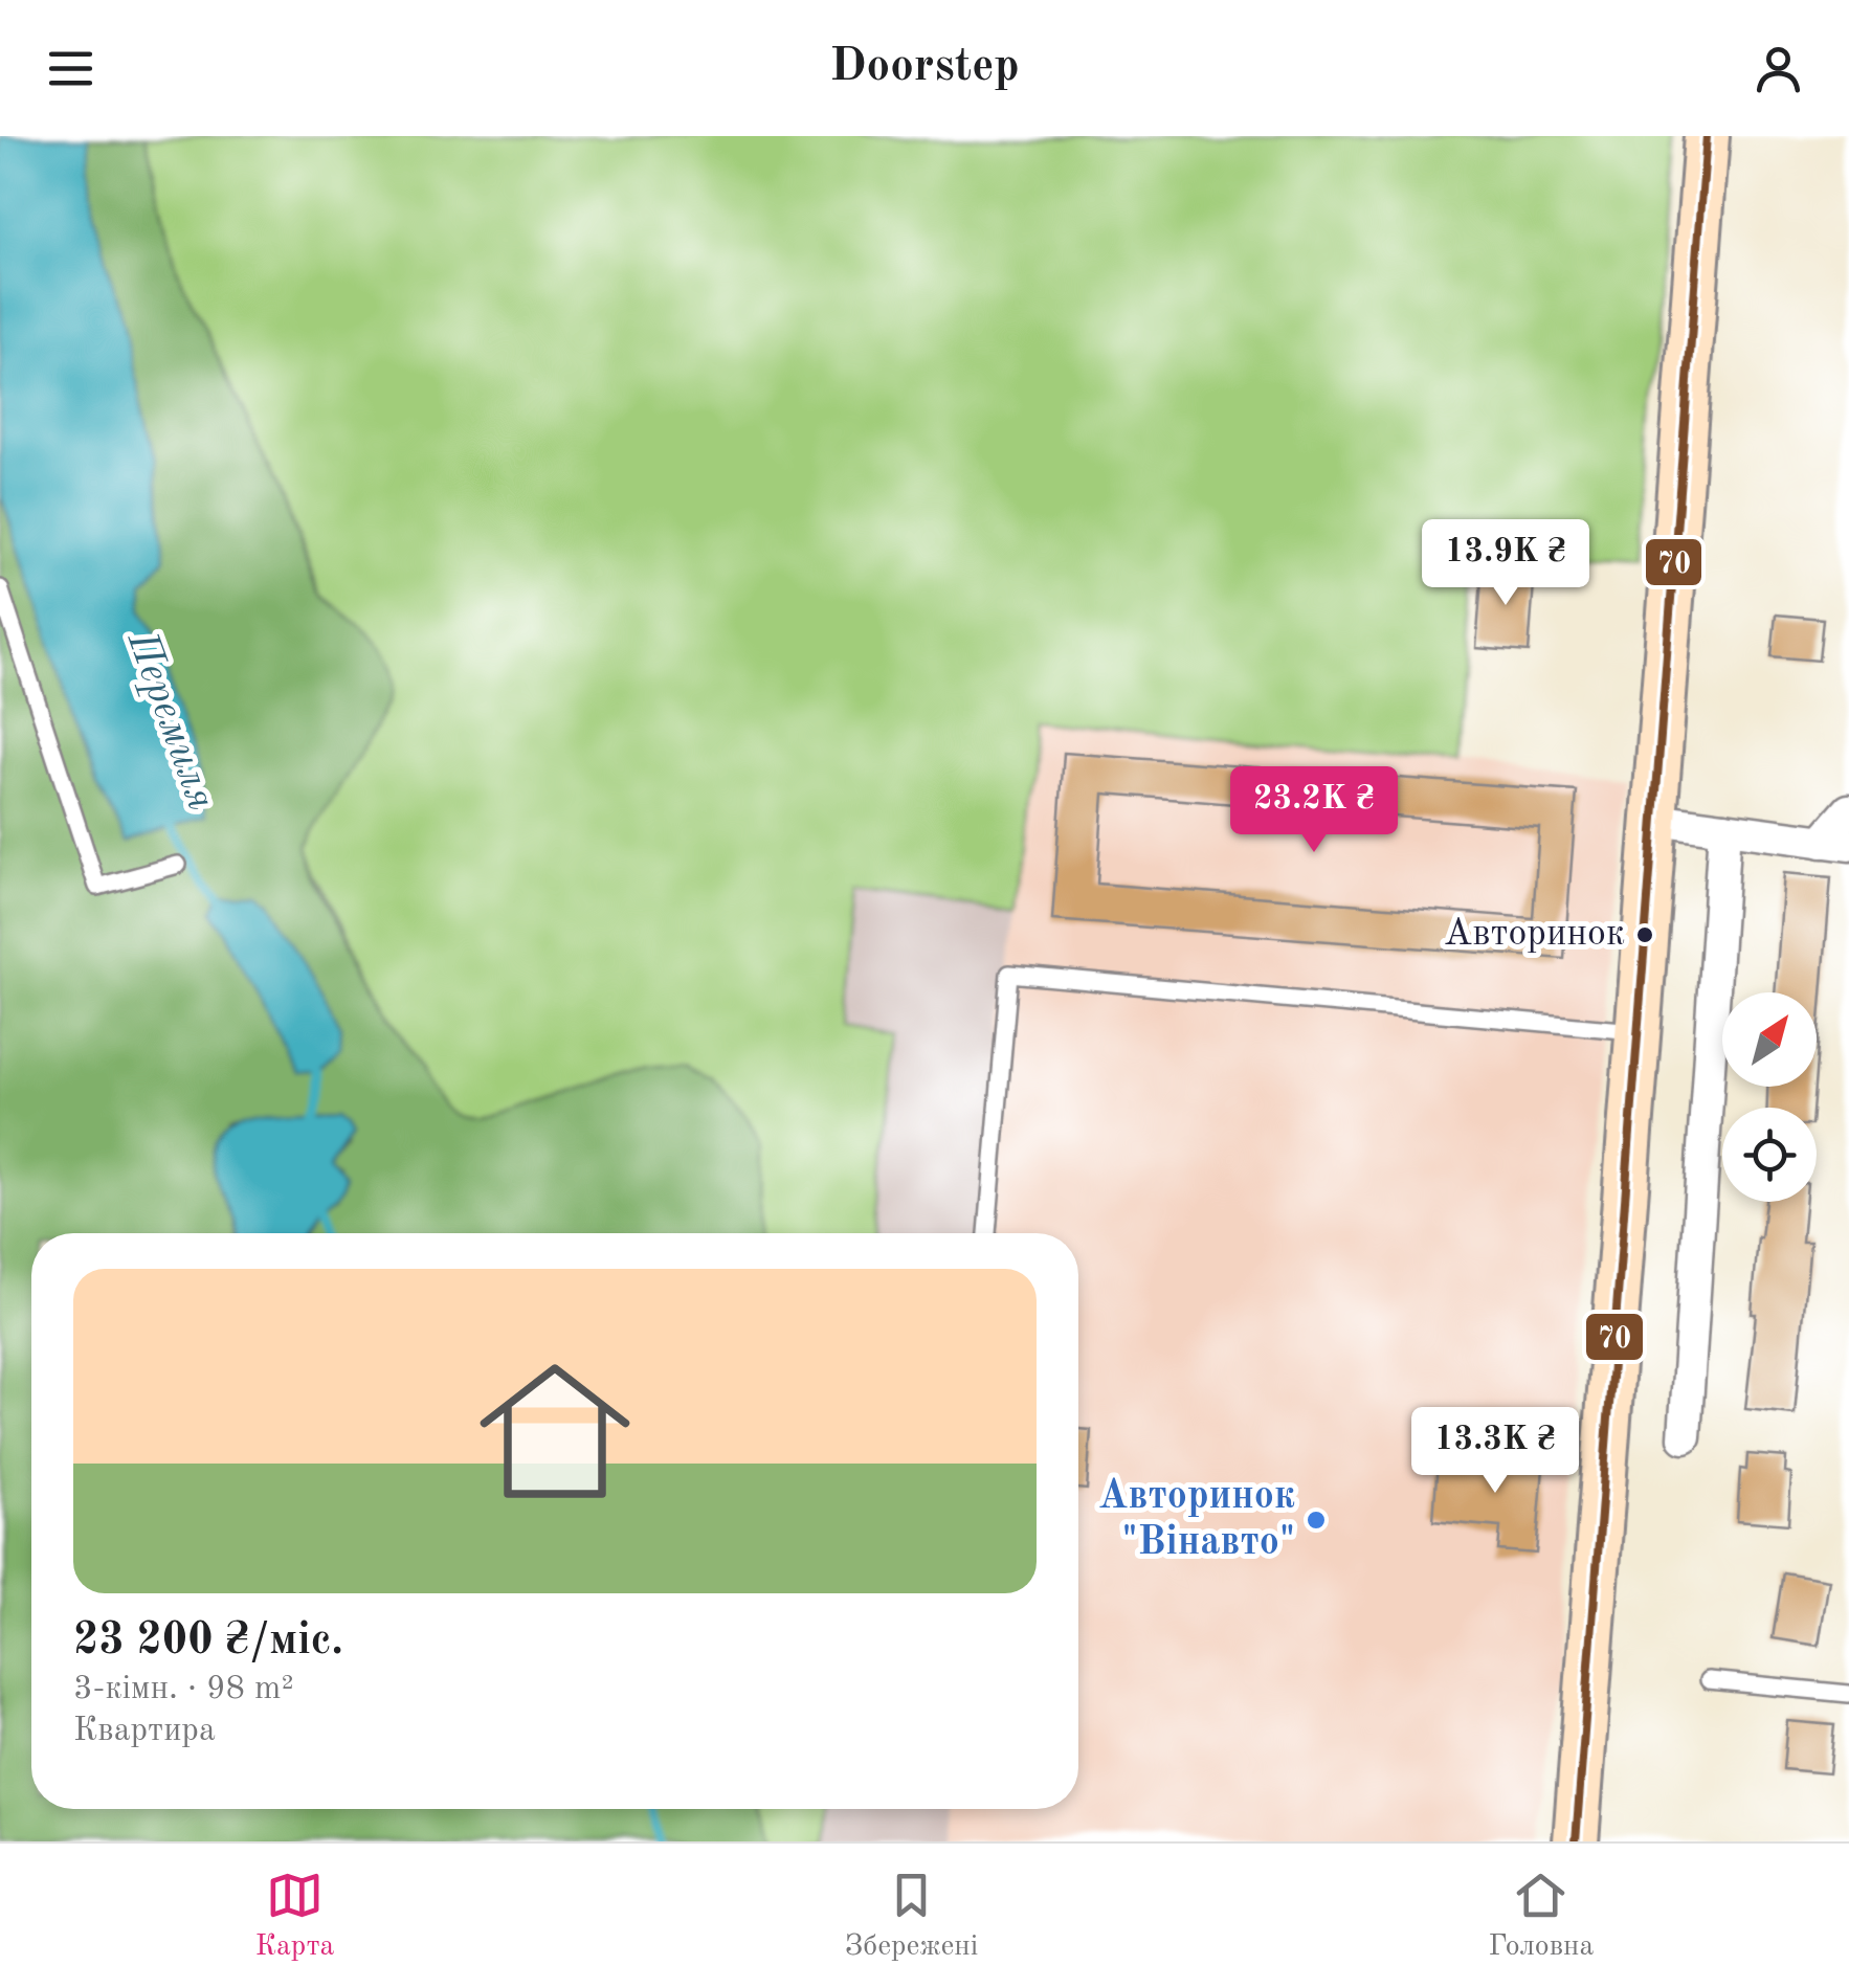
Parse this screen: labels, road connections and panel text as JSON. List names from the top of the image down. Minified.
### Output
{"water":["Перемиля"],"places":["Авторинок","Авторинок \"Вінавто\""],"lines":["transit line 70"],"north":"top right","page":{"header":"Doorstep","price":["13.9K ₴","23.2K ₴","13.3K ₴"],"list":[{"name":"23 200 ₴/міс.","note":"3-кімн. · 98 m² · Квартира"}],"tabs":["Карта","Збережені","Головна"]}}
